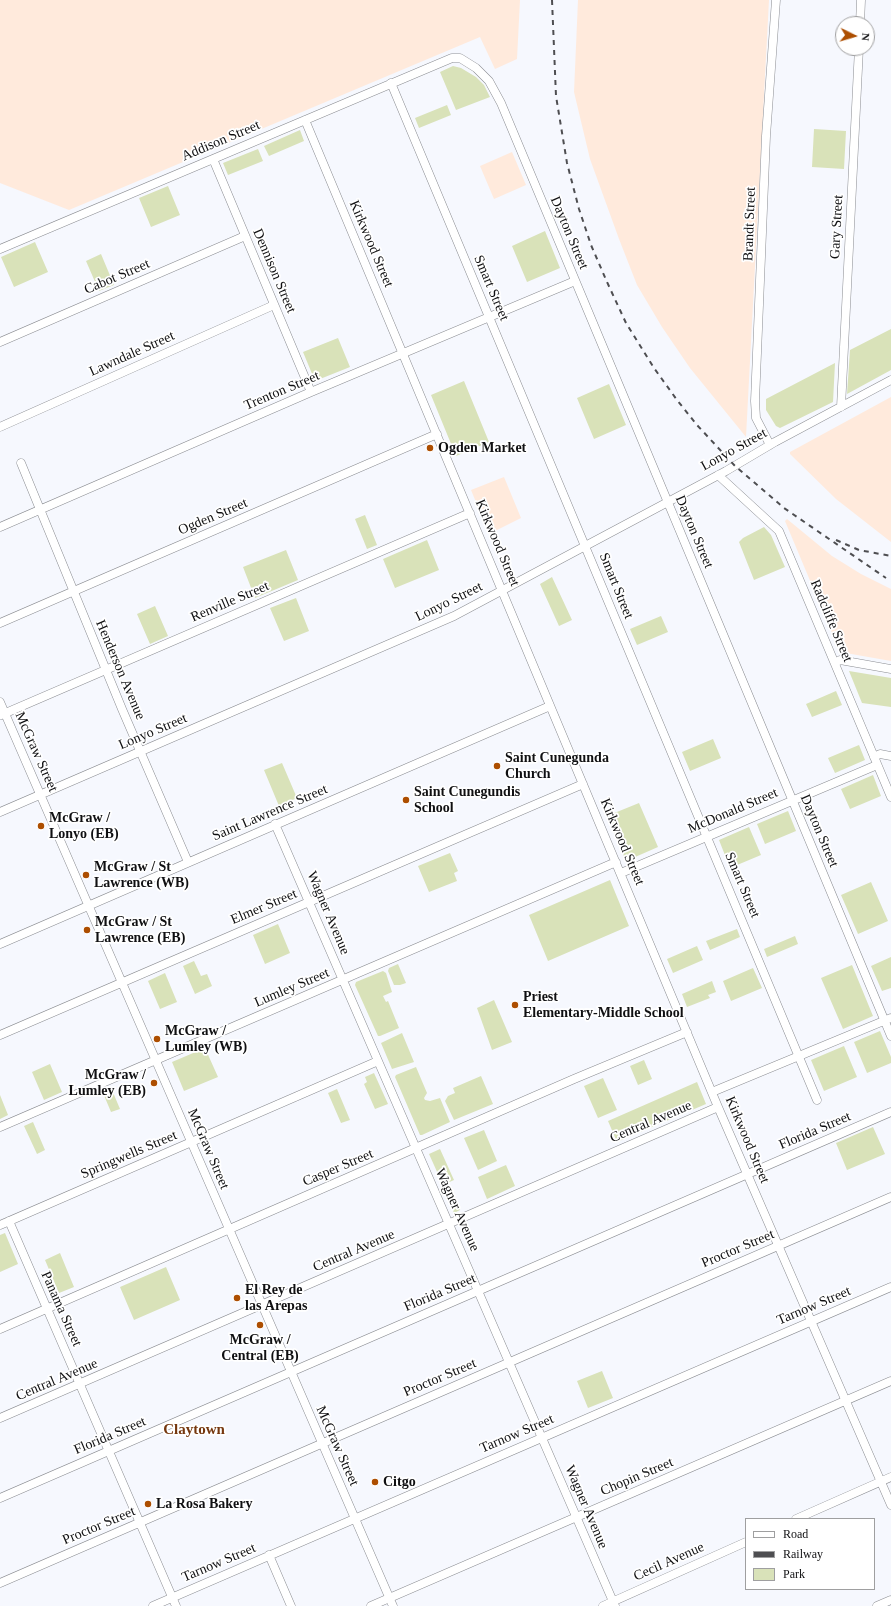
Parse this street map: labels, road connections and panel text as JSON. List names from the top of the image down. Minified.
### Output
{"streets":{"street":["Addison Street","Brandt Street","Gary Street","Dayton Street","Kirkwood Street","Dennison Street","Cabot Street","Smart Street","Lawndale Street","Trenton Street","Lonyo Street","Ogden Street","Renville Street","Radcliffe Street","Henderson Avenue","McGraw Street","McDonald Street","Saint Lawrence Street","Elmer Street","Wagner Avenue","Lumley Street","Central Avenue","Florida Street","Springwells Street","Casper Street","Proctor Street","Tarnow Street","Panama Street","Chopin Street","Cecil Avenue"]},"crossings":[["Addison Street","Dayton Street"],["Addison Street","Kirkwood Street"],["Addison Street","Dennison Street"],["Addison Street","Smart Street"],["Brandt Street","Lonyo Street"],["Gary Street","Lonyo Street"],["Dayton Street","Trenton Street"],["Dayton Street","Lonyo Street"],["Dayton Street","McDonald Street"],["Kirkwood Street","Trenton Street"],["Kirkwood Street","Lonyo Street"],["Kirkwood Street","Ogden Street"],["Kirkwood Street","Renville Street"],["Kirkwood Street","McDonald Street"],["Kirkwood Street","Saint Lawrence Street"],["Kirkwood Street","Elmer Street"],["Kirkwood Street","Lumley Street"],["Kirkwood Street","Central Avenue"],["Kirkwood Street","Florida Street"],["Kirkwood Street","Casper Street"],["Kirkwood Street","Proctor Street"],["Kirkwood Street","Tarnow Street"],["Kirkwood Street","Chopin Street"],["Dennison Street","Cabot Street"],["Dennison Street","Lawndale Street"],["Dennison Street","Trenton Street"],["Smart Street","Trenton Street"],["Smart Street","Lonyo Street"],["Smart Street","McDonald Street"],["Trenton Street","Henderson Avenue"],["Lonyo Street","Radcliffe Street"],["Lonyo Street","Henderson Avenue"],["Lonyo Street","McGraw Street"],["Ogden Street","Henderson Avenue"],["Renville Street","Henderson Avenue"],["Renville Street","McGraw Street"],["Radcliffe Street","McDonald Street"],["Henderson Avenue","Saint Lawrence Street"],["McGraw Street","Saint Lawrence Street"],["McGraw Street","Elmer Street"],["McGraw Street","Lumley Street"],["McGraw Street","Central Avenue"],["McGraw Street","Florida Street"],["McGraw Street","Springwells Street"],["McGraw Street","Casper Street"],["McGraw Street","Proctor Street"],["McGraw Street","Tarnow Street"],["McGraw Street","Chopin Street"],["Saint Lawrence Street","Wagner Avenue"],["Elmer Street","Wagner Avenue"],["Wagner Avenue","Lumley Street"],["Wagner Avenue","Central Avenue"],["Wagner Avenue","Florida Street"],["Wagner Avenue","Springwells Street"],["Wagner Avenue","Casper Street"],["Wagner Avenue","Proctor Street"],["Wagner Avenue","Tarnow Street"],["Wagner Avenue","Chopin Street"],["Wagner Avenue","Cecil Avenue"],["Central Avenue","Panama Street"],["Florida Street","Panama Street"],["Springwells Street","Panama Street"],["Casper Street","Panama Street"],["Proctor Street","Panama Street"],["Tarnow Street","Panama Street"]],"districts":["Claytown"],"places":["Ogden Market","Saint Cunegunda Church","Saint Cunegundis School","McGraw / Lonyo (EB)","McGraw / St Lawrence (WB)","McGraw / St Lawrence (EB)","Priest Elementary‑Middle School","McGraw / Lumley (WB)","McGraw / Lumley (EB)","El Rey de las Arepas","McGraw / Central (EB)","Citgo","La Rosa Bakery"],"legend":["Road","Railway","Park"],"north":"right"}
